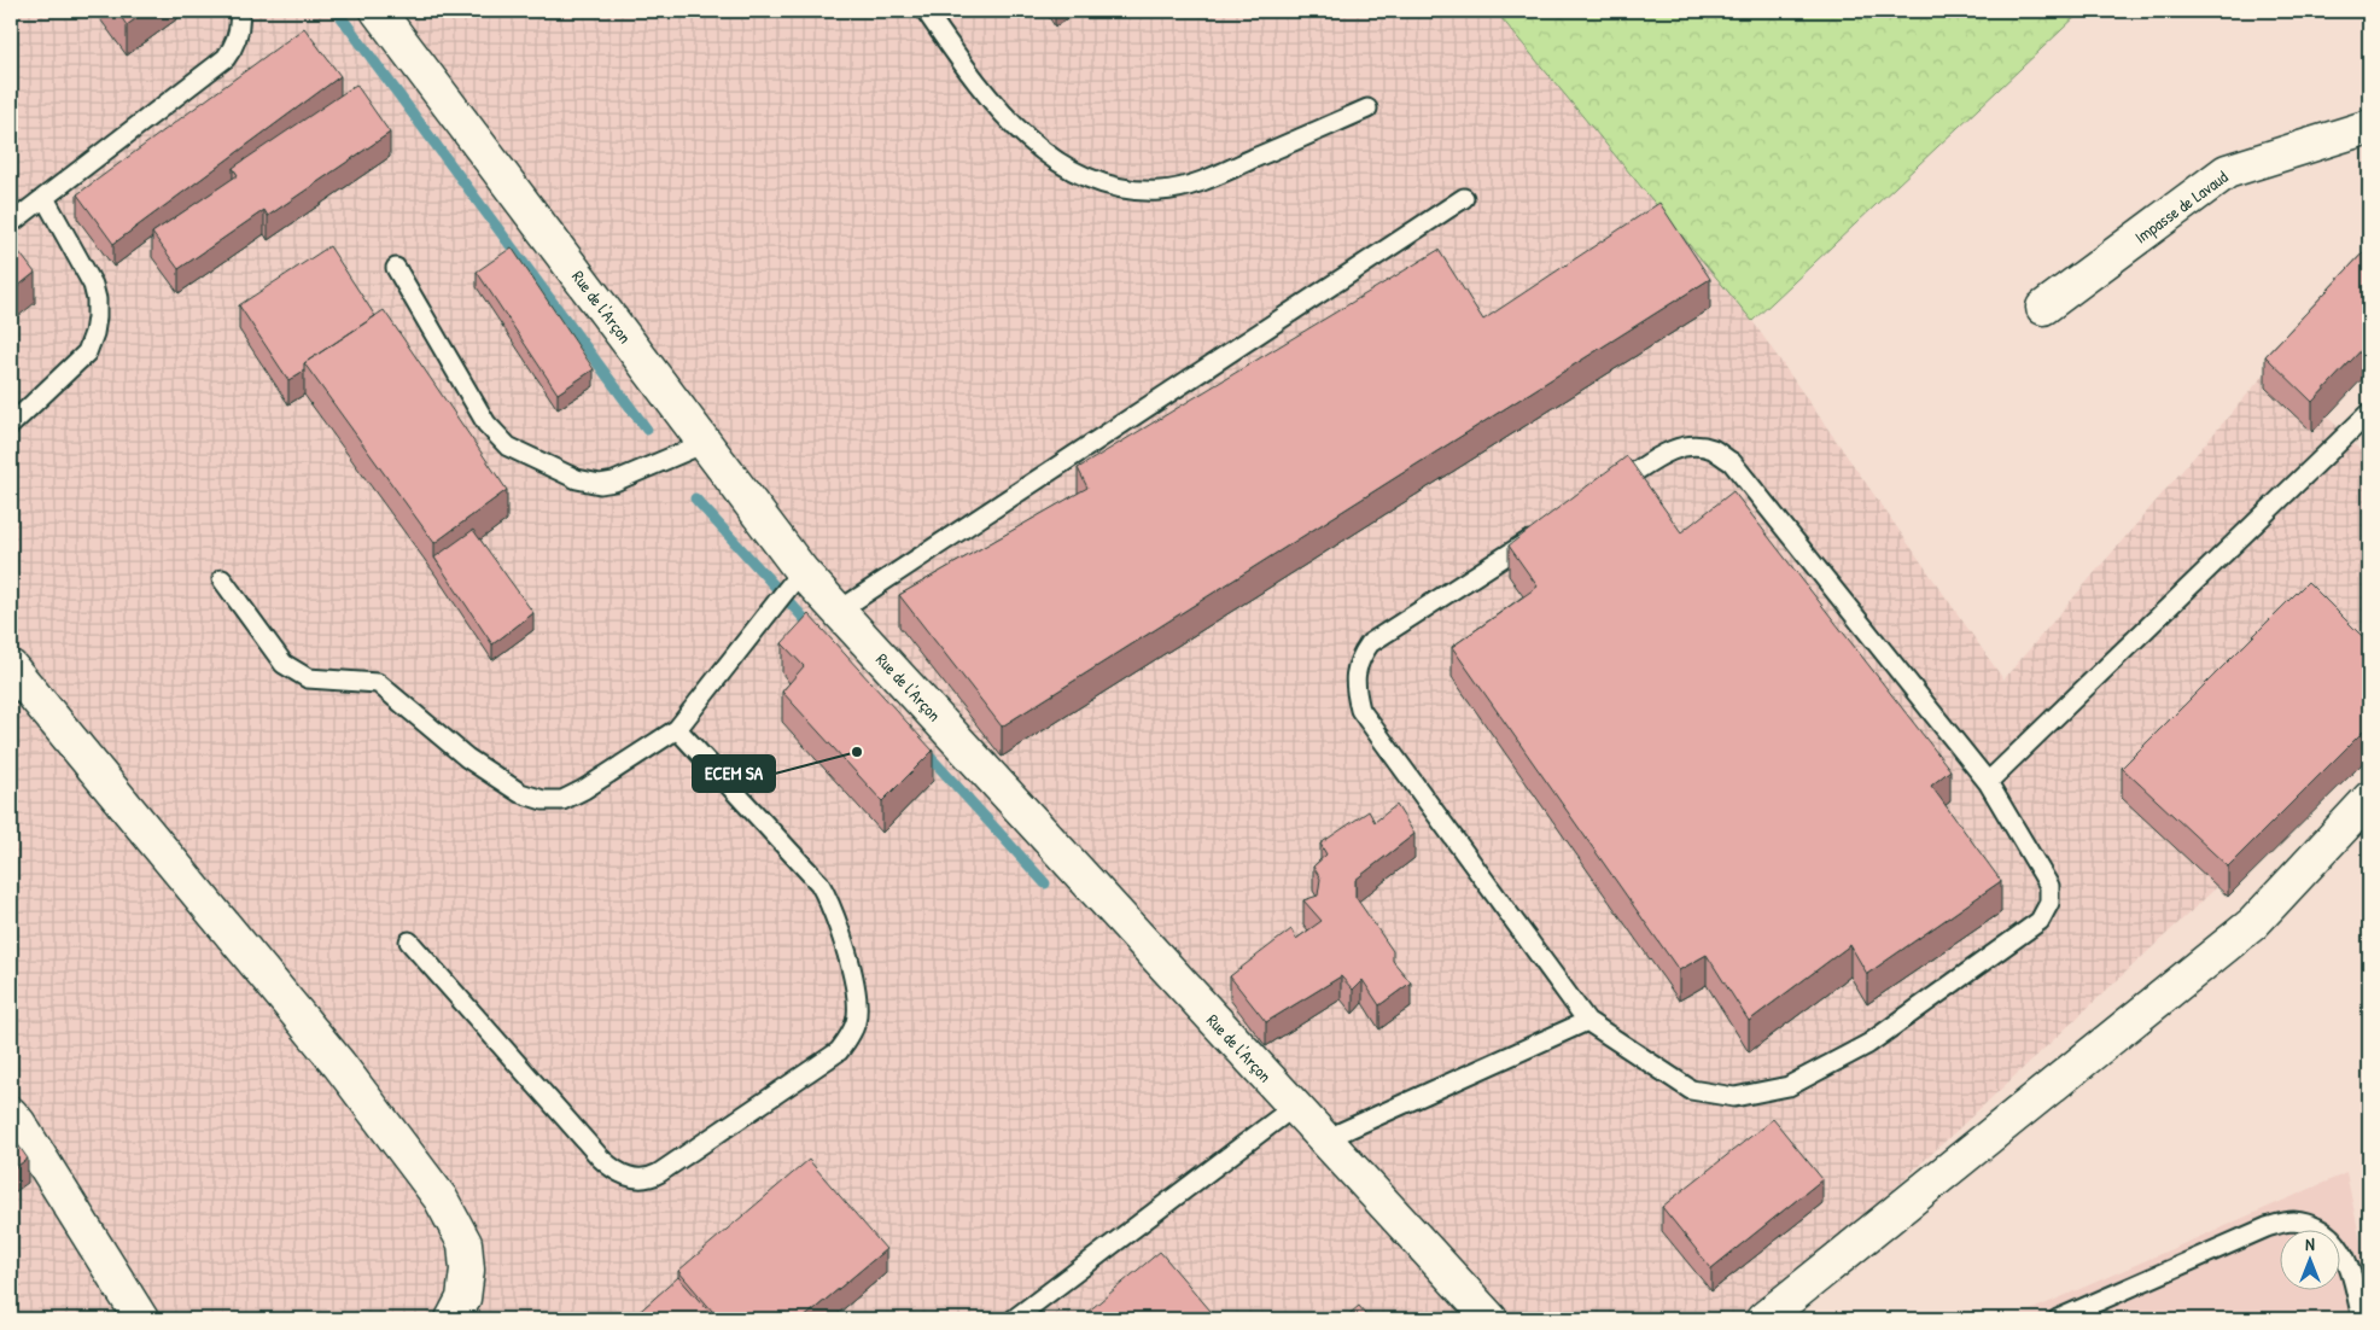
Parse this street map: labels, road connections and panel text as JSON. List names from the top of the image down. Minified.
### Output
{"streets":{"street":["Impasse de Lavaud","Rue de l'Arçon"]},"places":["ECEM SA"],"north":"top"}
